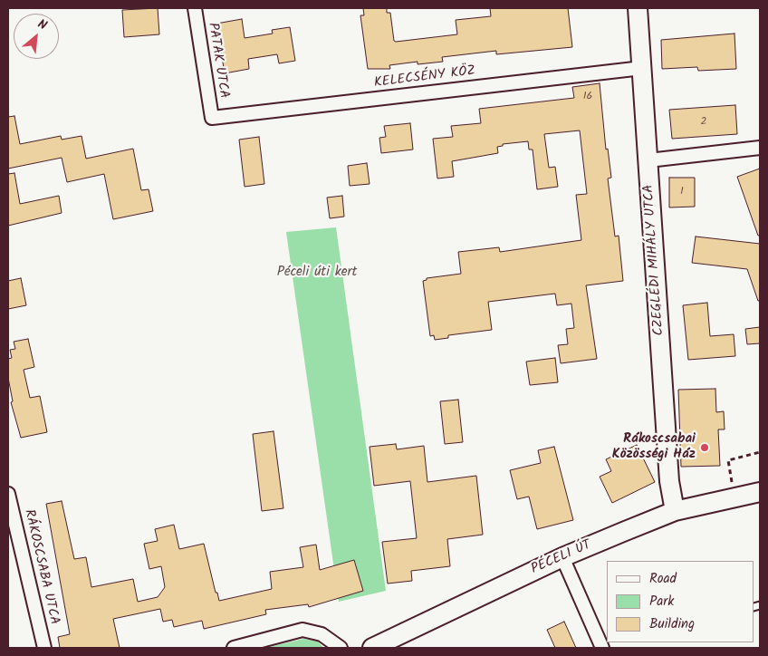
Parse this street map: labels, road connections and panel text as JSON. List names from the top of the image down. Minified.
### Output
{"streets":{"main road":["CZEGLÉDI MIHÁLY UTCA","PÉCELI ÚT"],"street":["PATAK UTCA","KELECSÉNY KÖZ","RÁKOSCSABA UTCA"]},"crossings":[["PATAK UTCA","KELECSÉNY KÖZ"],["KELECSÉNY KÖZ","CZEGLÉDI MIHÁLY UTCA"],["CZEGLÉDI MIHÁLY UTCA","PÉCELI ÚT"]],"parks":["Péceli úti kert"],"places":["Rákoscsabai Közösségi Ház"],"house_numbers":["16","2","1"],"legend":["Road","Park","Building"],"north":"top right"}
